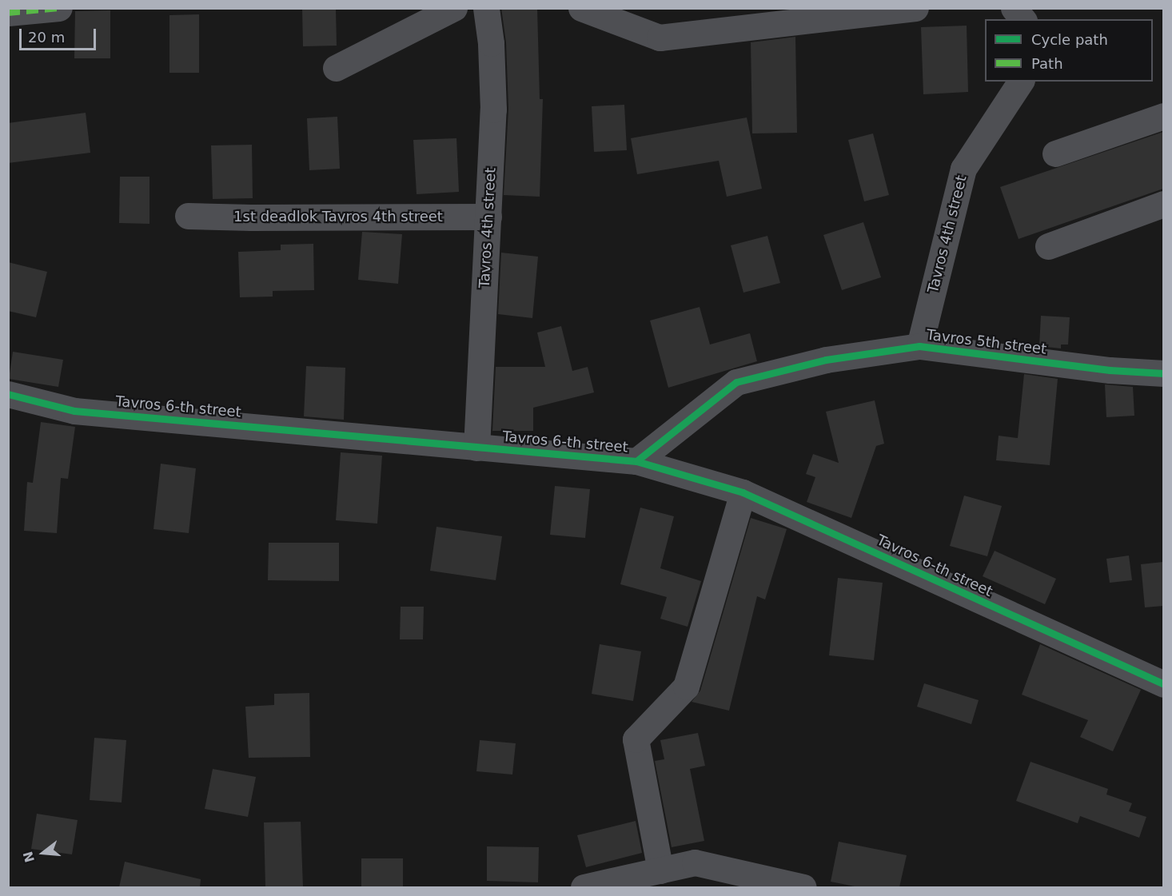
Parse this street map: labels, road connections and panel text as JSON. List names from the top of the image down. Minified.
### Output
{"streets":{"street":["1st deadlok Tavros 4th street","Tavros 4th street","Tavros 5th street","Tavros 6-th street"]},"crossings":[["1st deadlok Tavros 4th street","Tavros 4th street"],["Tavros 4th street","Tavros 5th street"],["Tavros 4th street","Tavros 6-th street"],["Tavros 5th street","Tavros 6-th street"]],"legend":["Cycle path","Path"],"scale_bar":"20 m","north":"left"}
